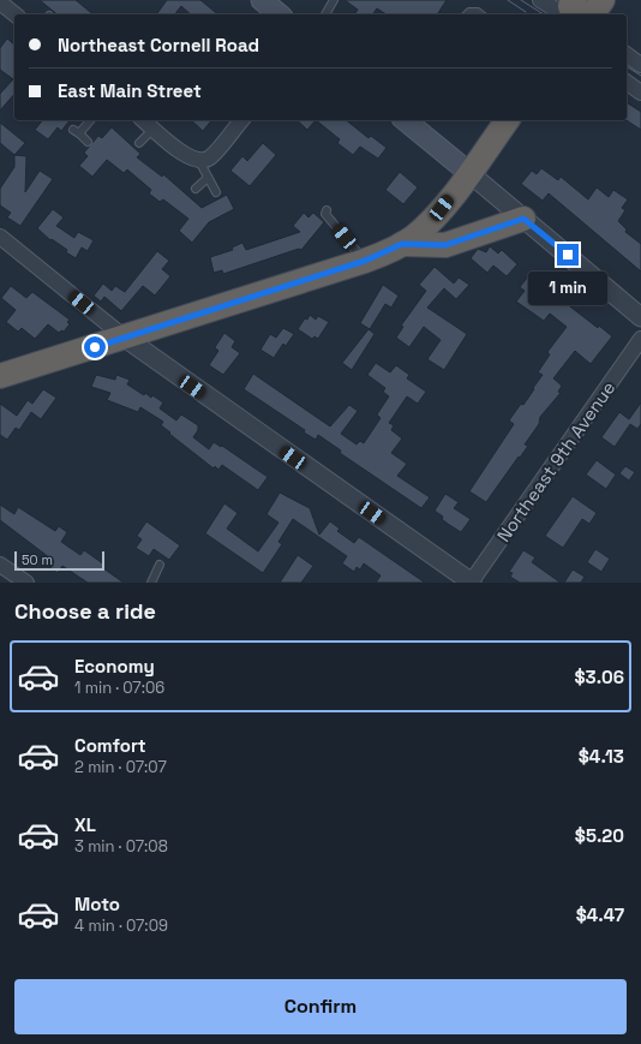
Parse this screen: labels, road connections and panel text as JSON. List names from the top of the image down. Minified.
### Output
{"streets":{"street":["Northeast 9th Avenue"]},"scale_bar":"50 m","page":{"banner":["Northeast Cornell Road","East Main Street"],"bubble":"1 min","scale":"50 m","heading":"Choose a ride","list":[{"name":"Economy","note":"1 min · 07:06","value":"$3.06"},{"name":"Comfort","note":"2 min · 07:07","value":"$4.13"},{"name":"XL","note":"3 min · 07:08","value":"$5.20"},{"name":"Moto","note":"4 min · 07:09","value":"$4.47"}],"buttons":"Confirm"}}
